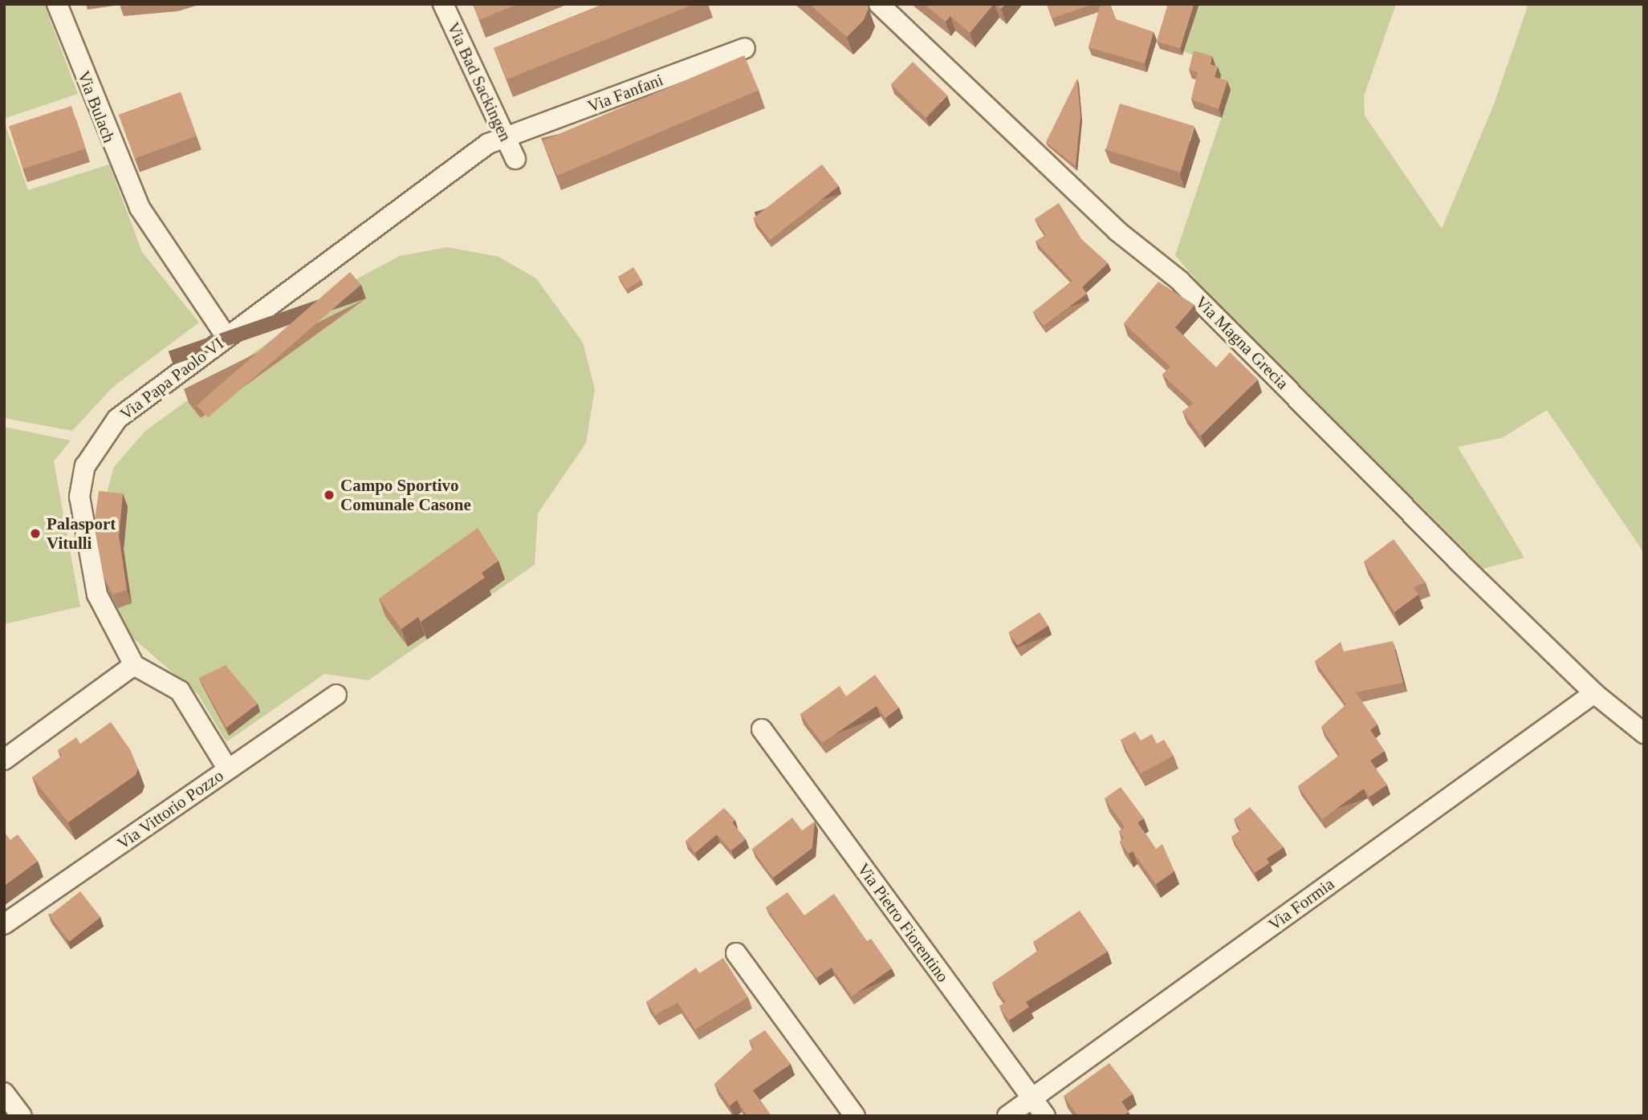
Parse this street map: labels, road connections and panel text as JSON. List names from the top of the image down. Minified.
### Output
{"streets":{"street":["Via Bad Sackingen","Via Fanfani","Via Bulach","Via Magna Grecia","Via Papa Paolo VI","Via Vittorio Pozzo","Via Formia","Via Pietro Fiorentino"]},"crossings":[["Via Bad Sackingen","Via Fanfani"],["Via Bad Sackingen","Via Papa Paolo VI"],["Via Fanfani","Via Papa Paolo VI"],["Via Bulach","Via Papa Paolo VI"],["Via Magna Grecia","Via Formia"],["Via Formia","Via Pietro Fiorentino"]],"places":["Campo Sportivo Comunale Casone","Palasport Vitulli"]}
